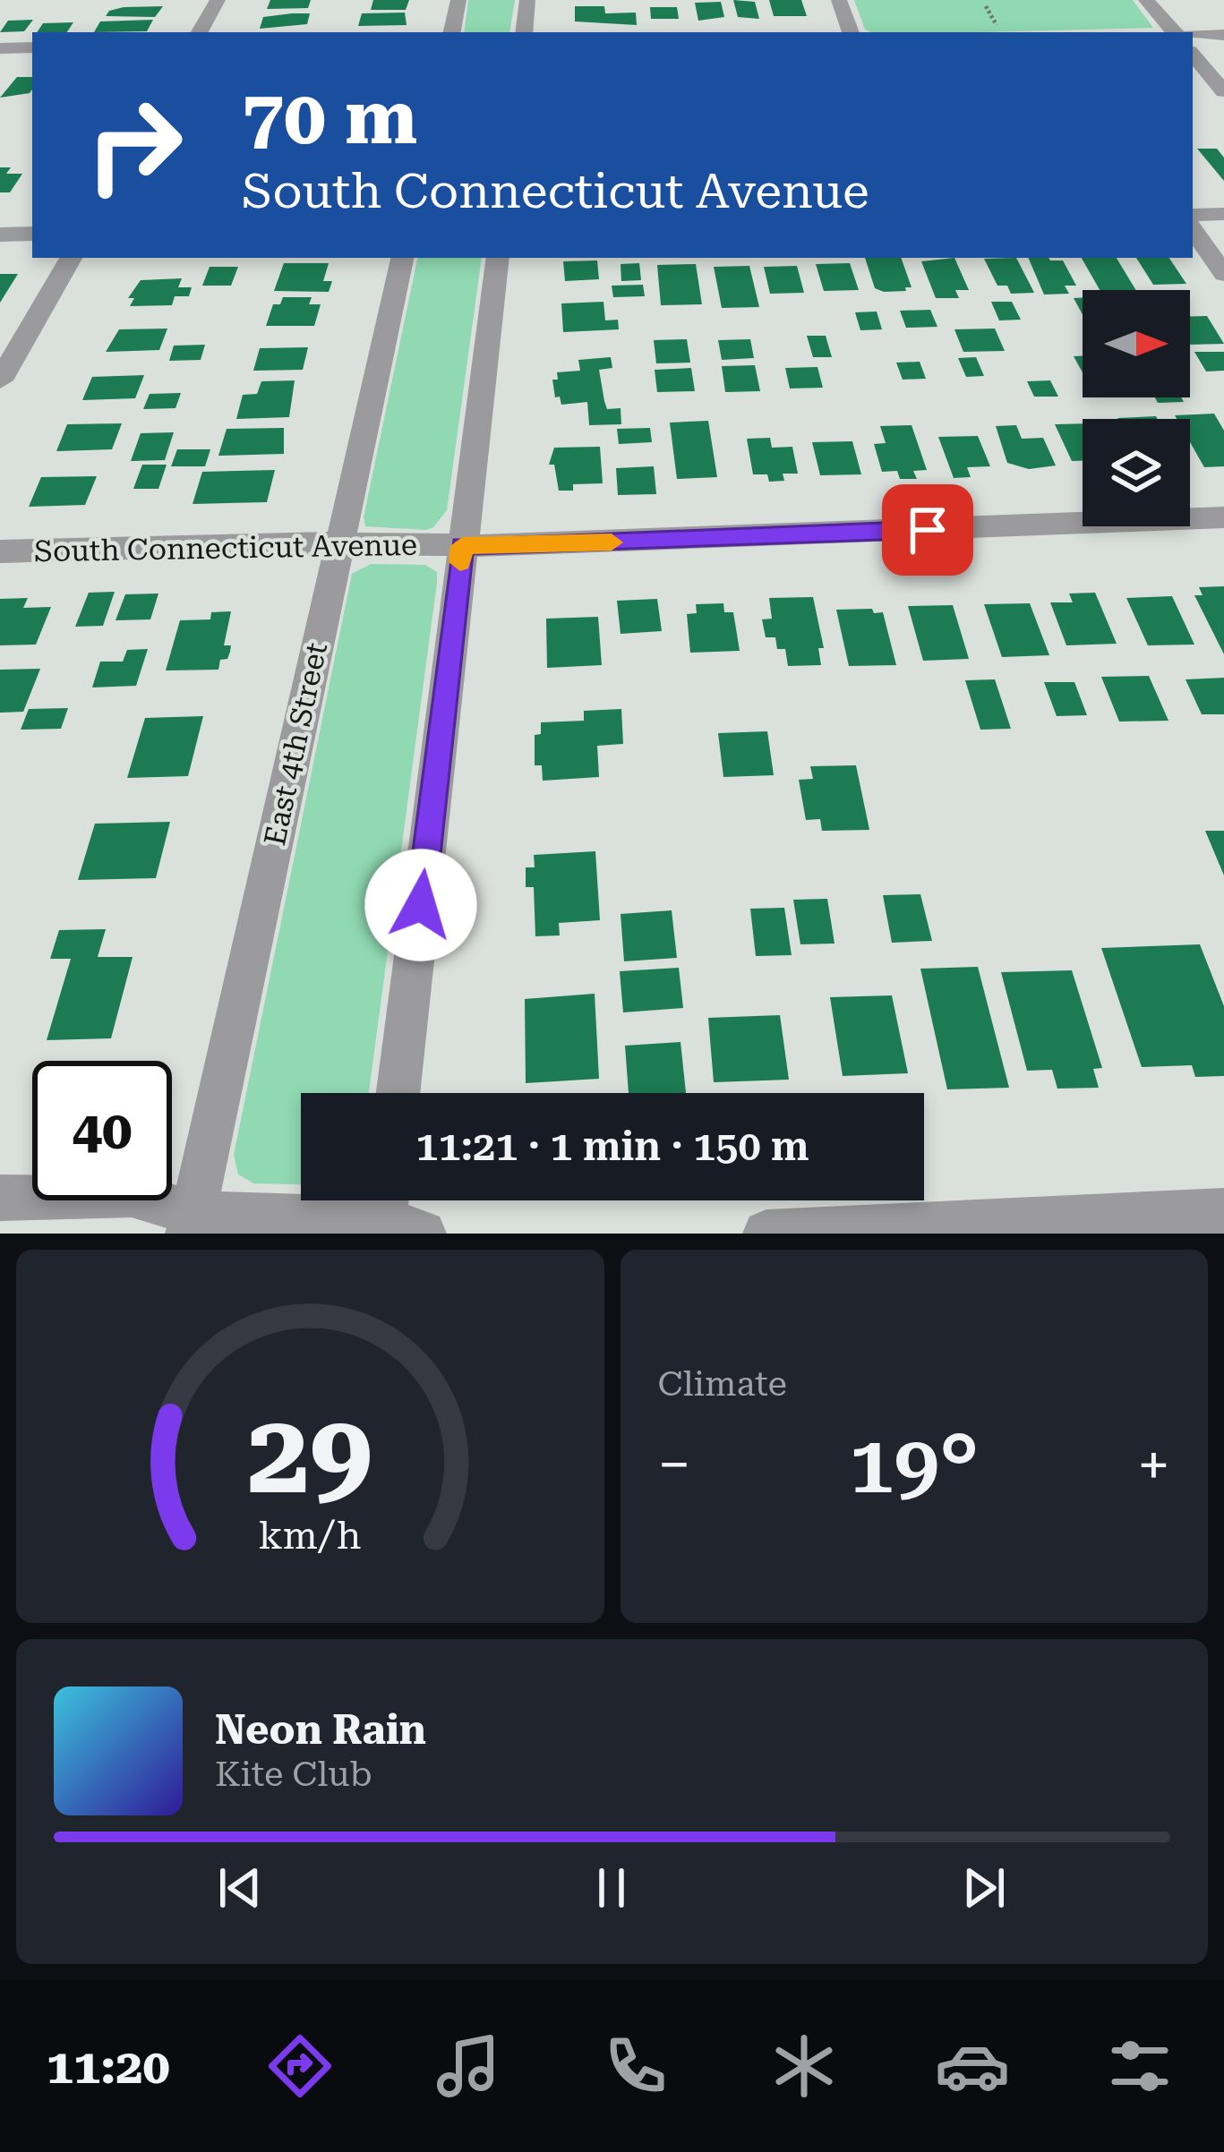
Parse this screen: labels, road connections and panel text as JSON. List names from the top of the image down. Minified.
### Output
{"streets":{"street":["South Connecticut Avenue","East 4th Street"]},"crossings":[["South Connecticut Avenue","East 4th Street"]],"north":"right","page":{"turn":["70 m","South Connecticut Avenue"],"limit":"40","trip":"11:21 · 1 min · 150 m","tile":"Climate","heat":["−","19°","+"],"song":["Neon Rain","Kite Club"],"tabs":"11:20","gauge":["29","km/h"]}}
